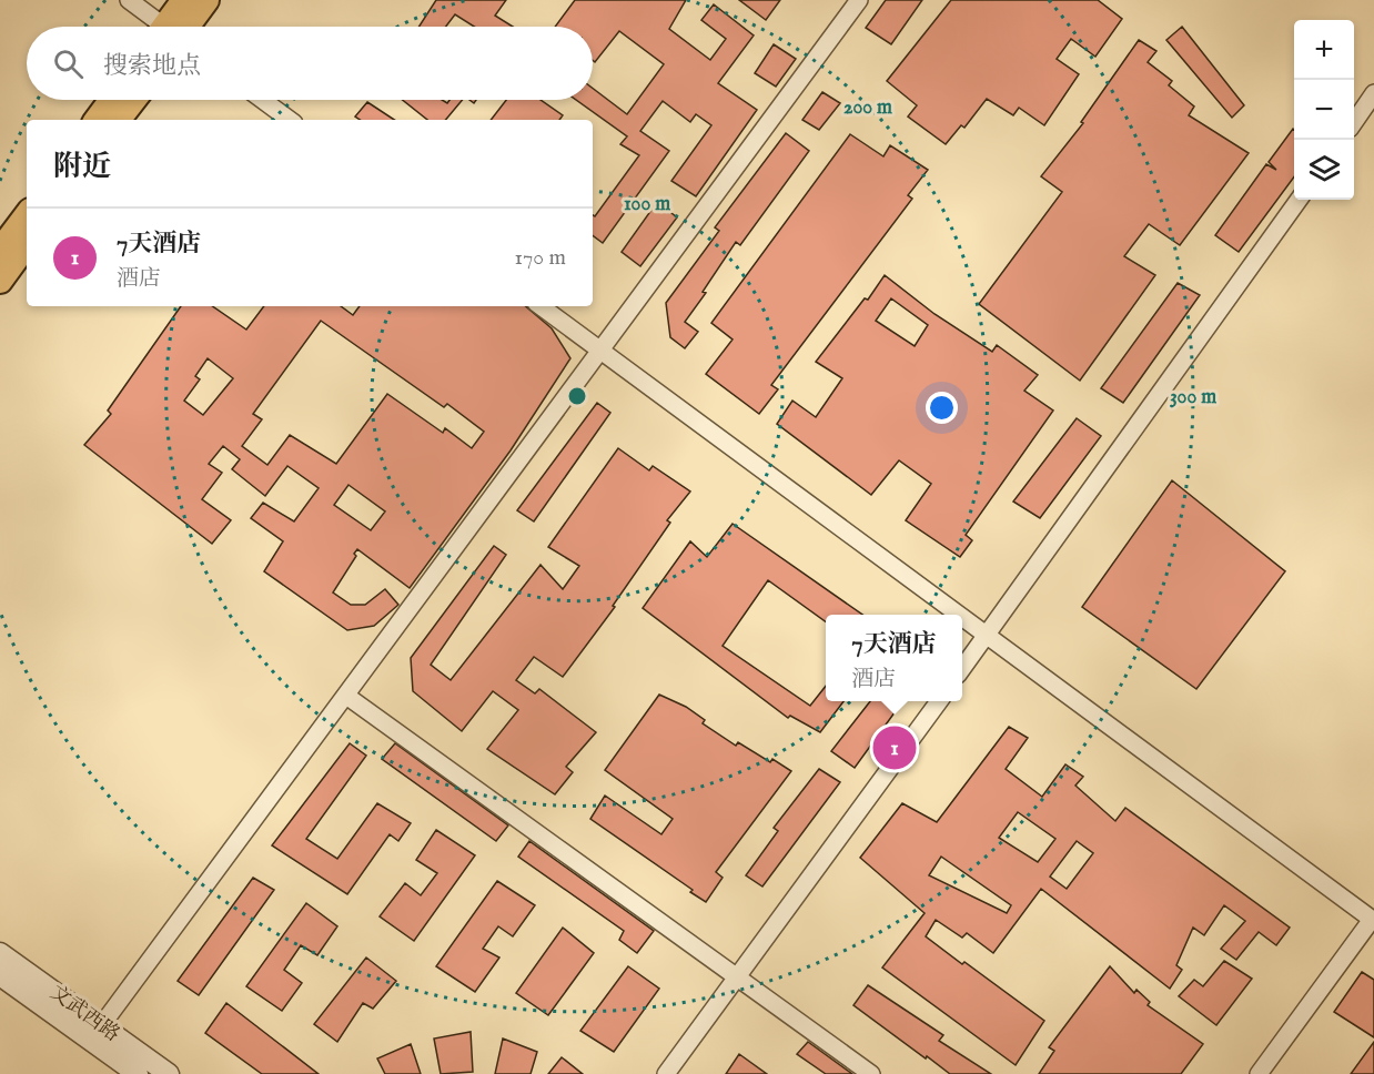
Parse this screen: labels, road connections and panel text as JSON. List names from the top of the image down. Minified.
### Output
{"streets":{"street":["文武西路"]},"page":{"map_buttons":["+","−"],"search":"搜索地点","heading":"附近","list":[{"mark":"1","name":"7天酒店","note":"酒店","value":"170 m"}],"popup":["7天酒店","酒店"],"pins":"1"},"rings":["200 m","100 m","300 m"]}
